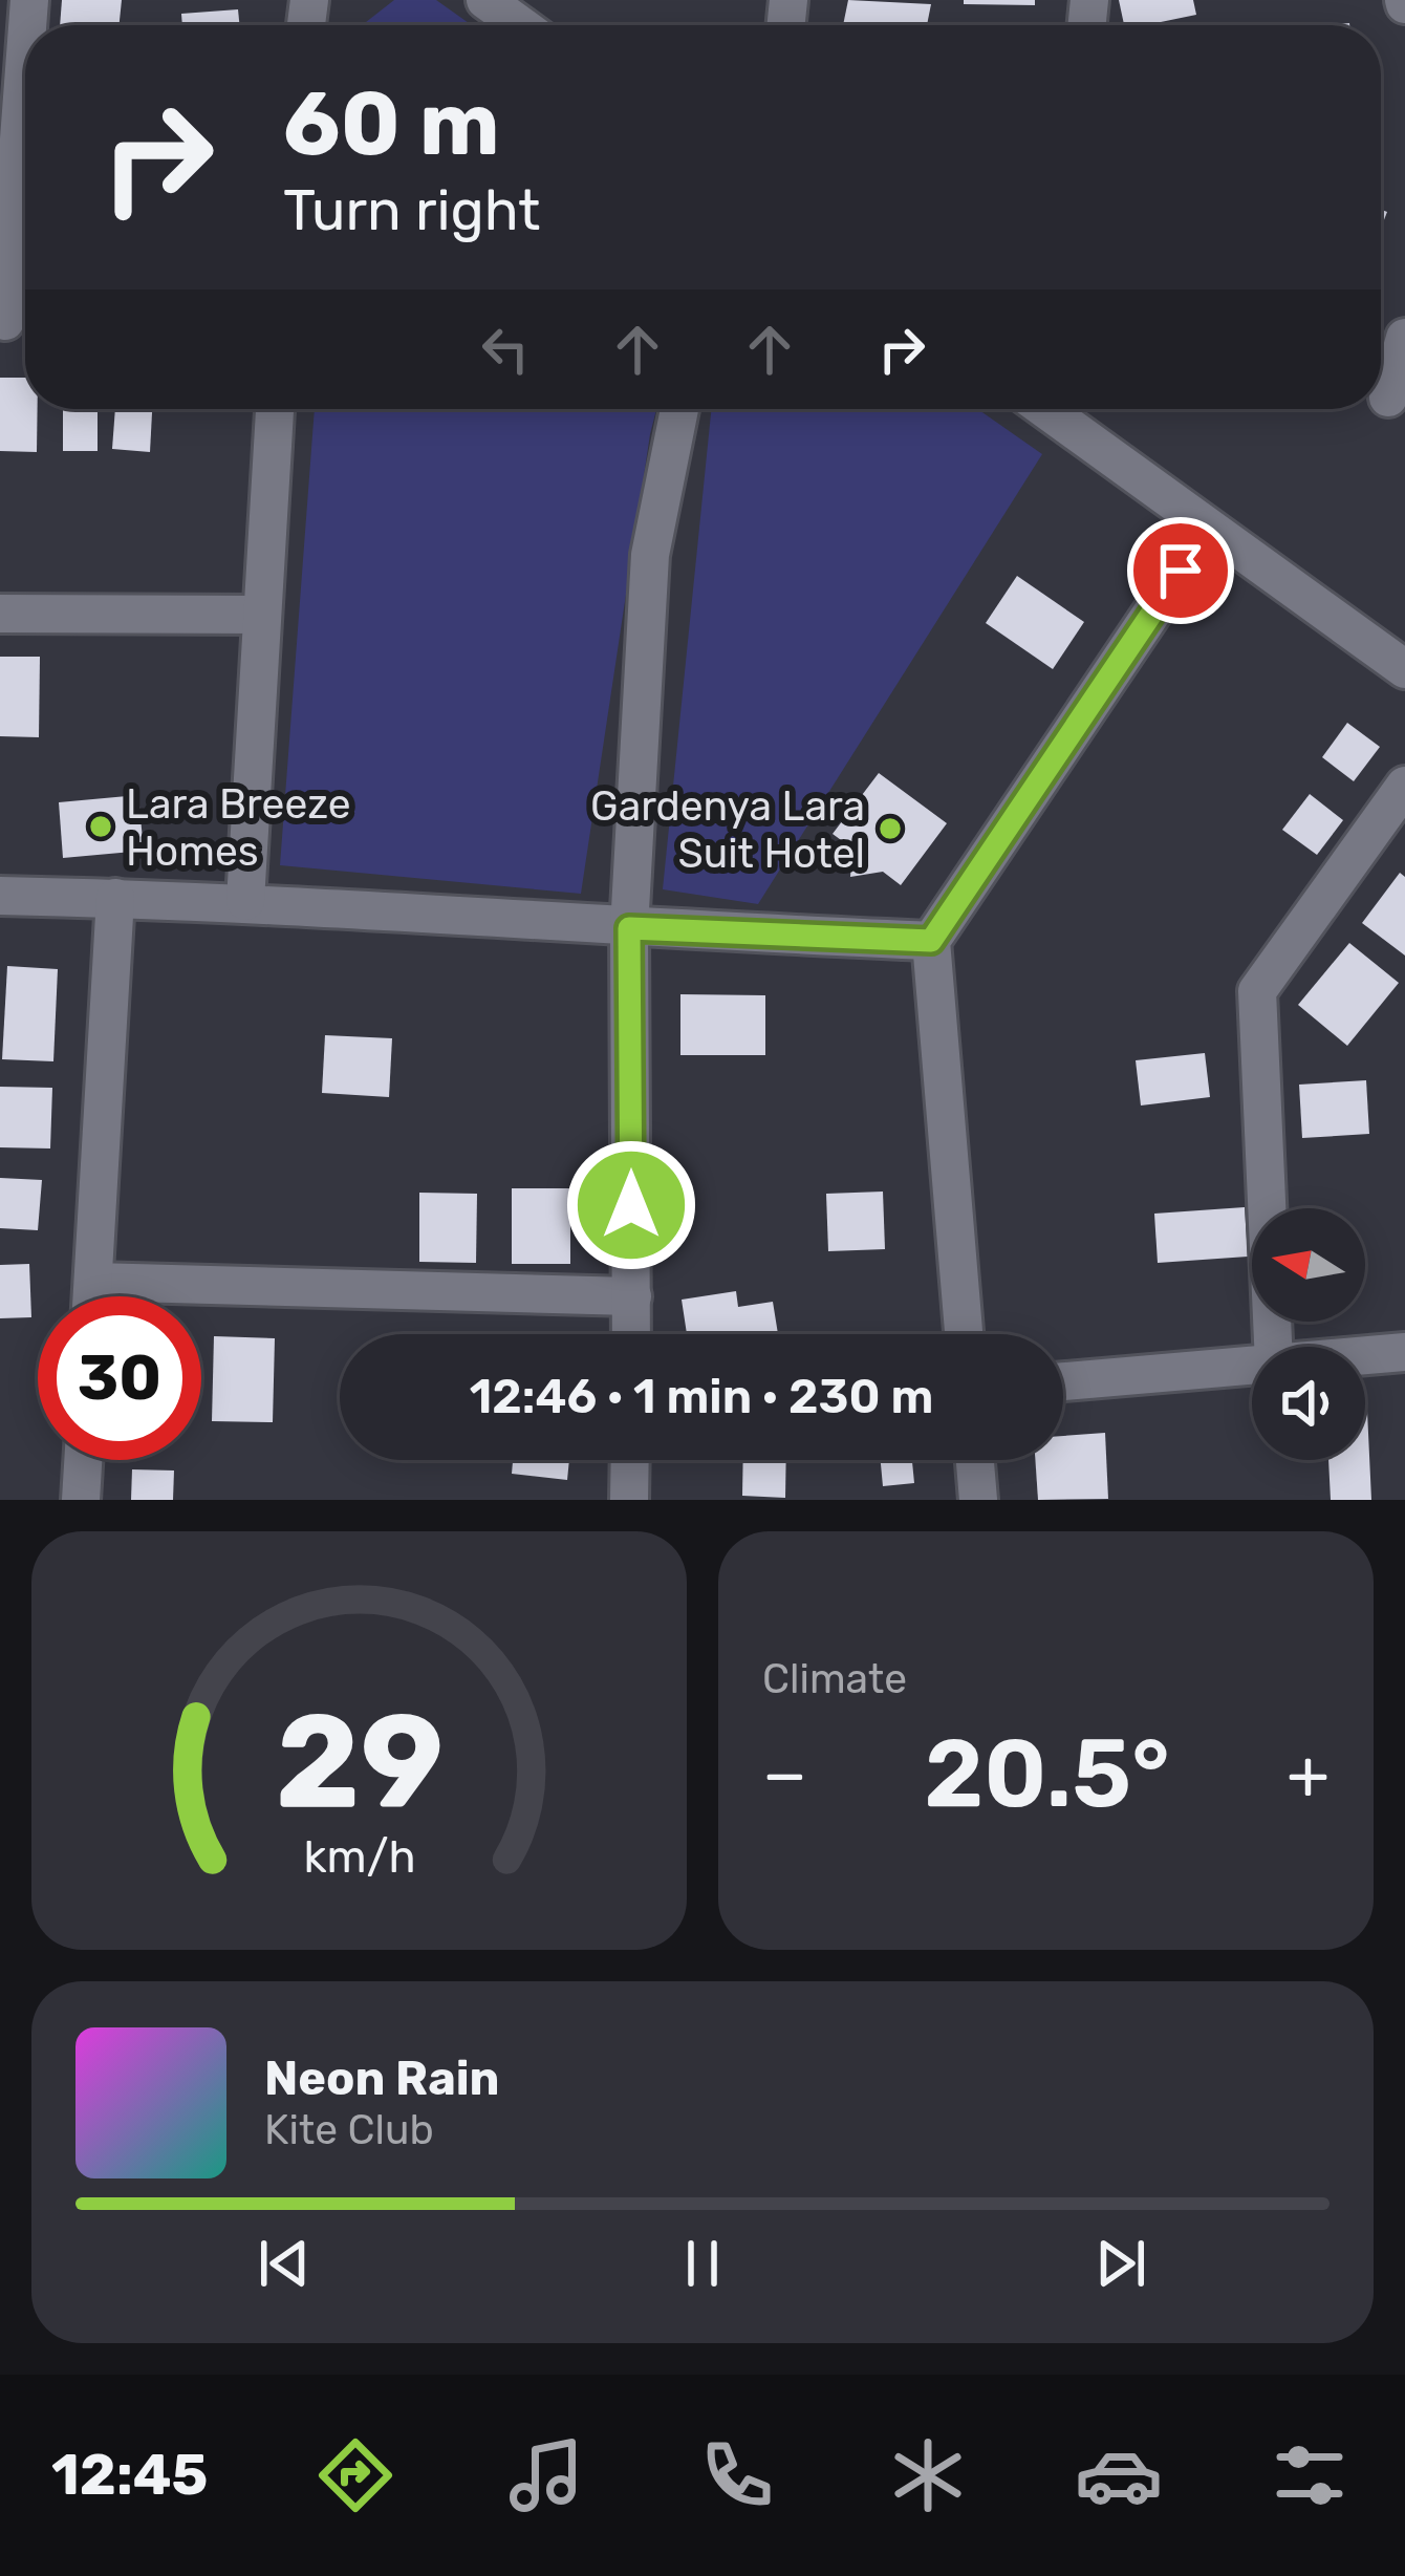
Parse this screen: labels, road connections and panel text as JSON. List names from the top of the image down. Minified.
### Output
{"places":["Lara Breeze Homes","Gardenya Lara Suit Hotel"],"north":"left","page":{"turn":["60 m","Turn right"],"limit":"30","trip":"12:46 · 1 min · 230 m","tile":"Climate","heat":["−","20.5°","+"],"song":["Neon Rain","Kite Club"],"tabs":"12:45","gauge":["29","km/h"]}}
